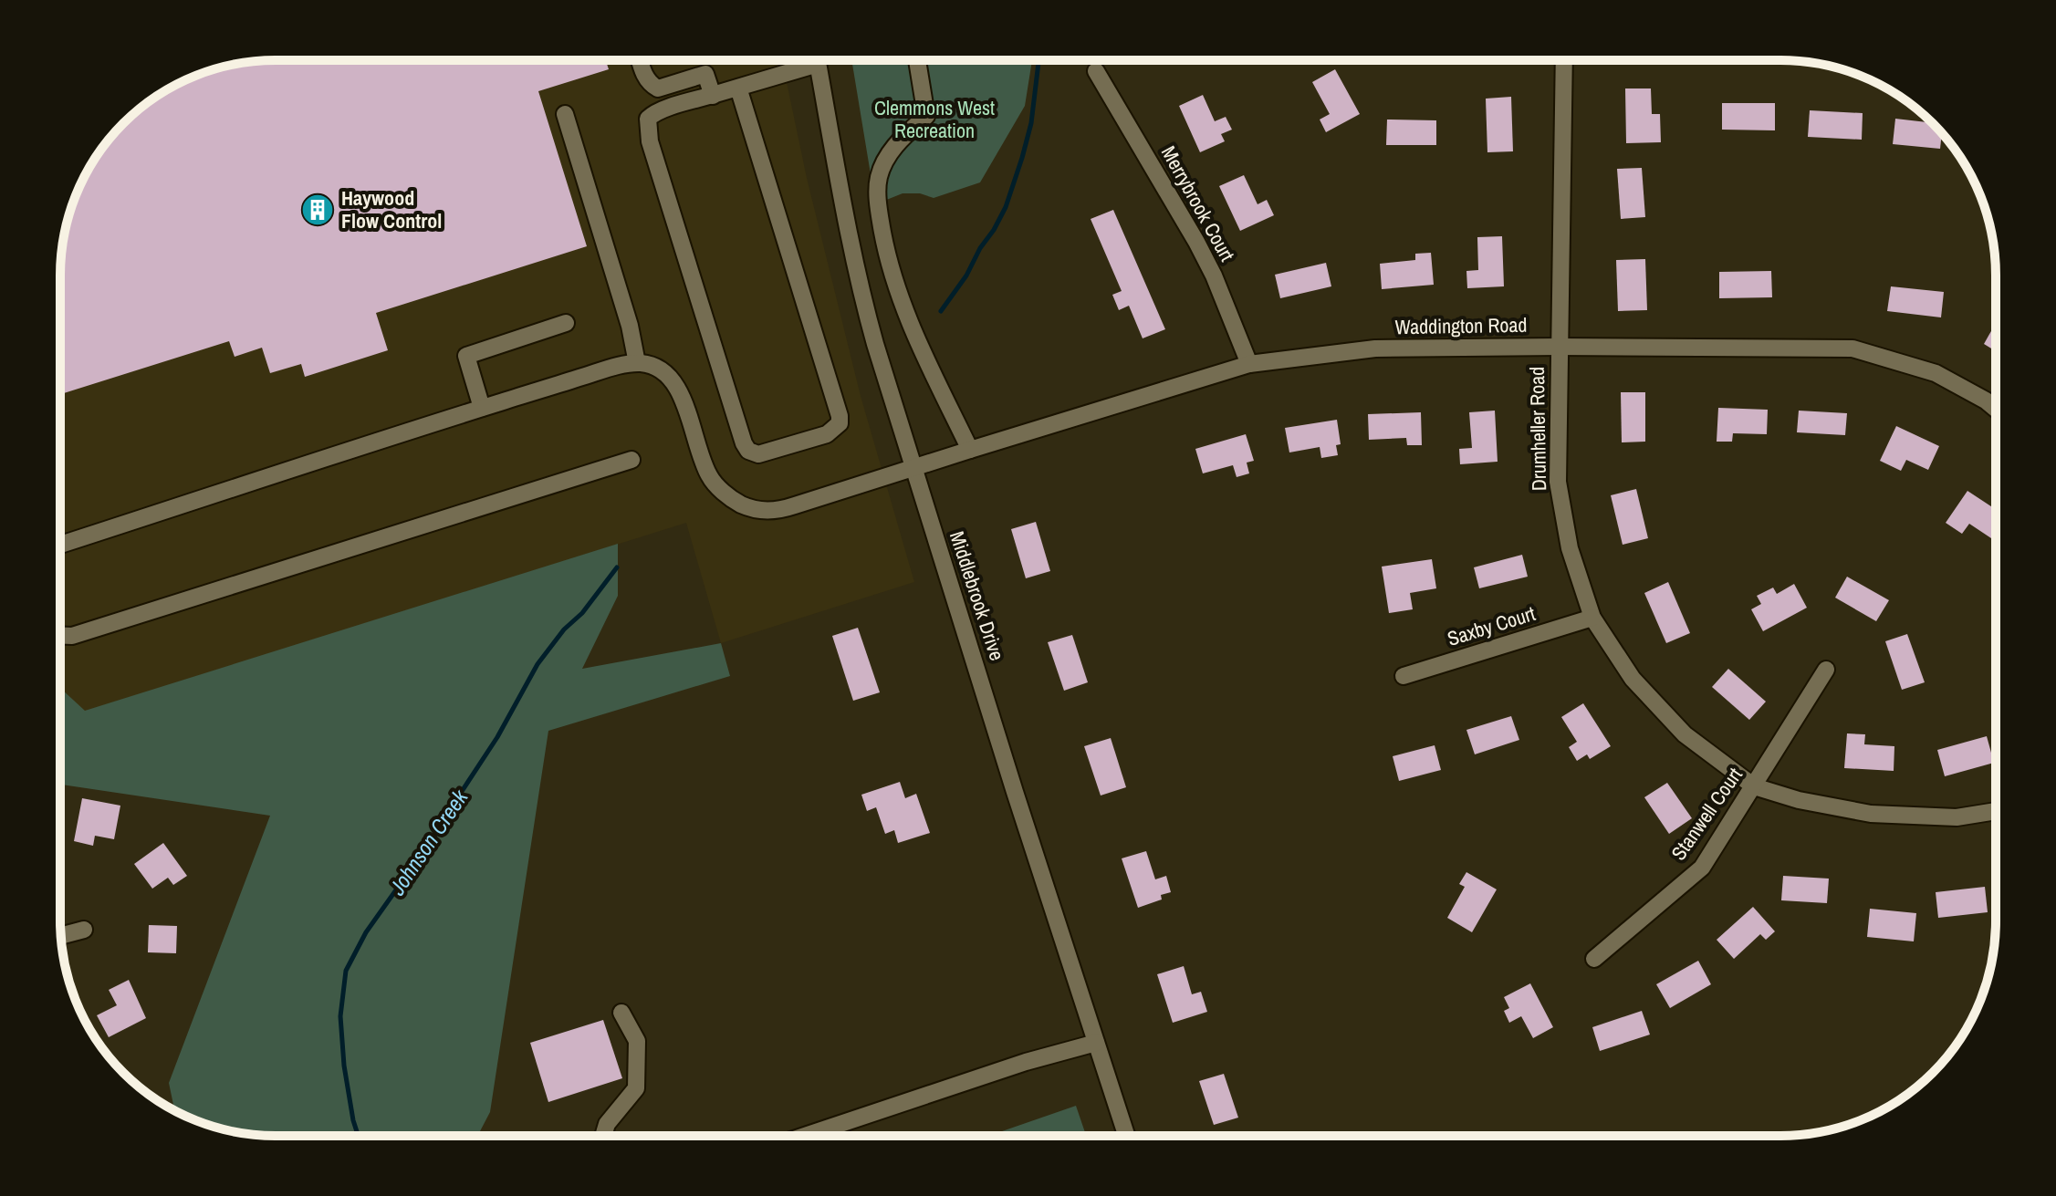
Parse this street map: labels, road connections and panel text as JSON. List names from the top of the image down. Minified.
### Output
{"streets":{"street":["Merrybrook Court","Waddington Road","Drumheller Road","Middlebrook Drive","Saxby Court","Stanwell Court"]},"crossings":[["Merrybrook Court","Waddington Road"],["Waddington Road","Drumheller Road"],["Waddington Road","Middlebrook Drive"],["Drumheller Road","Saxby Court"],["Drumheller Road","Stanwell Court"]],"water":["Johnson Creek"],"parks":["Clemmons West Recreation"],"places":{"building":["Haywood Flow Control"]}}
